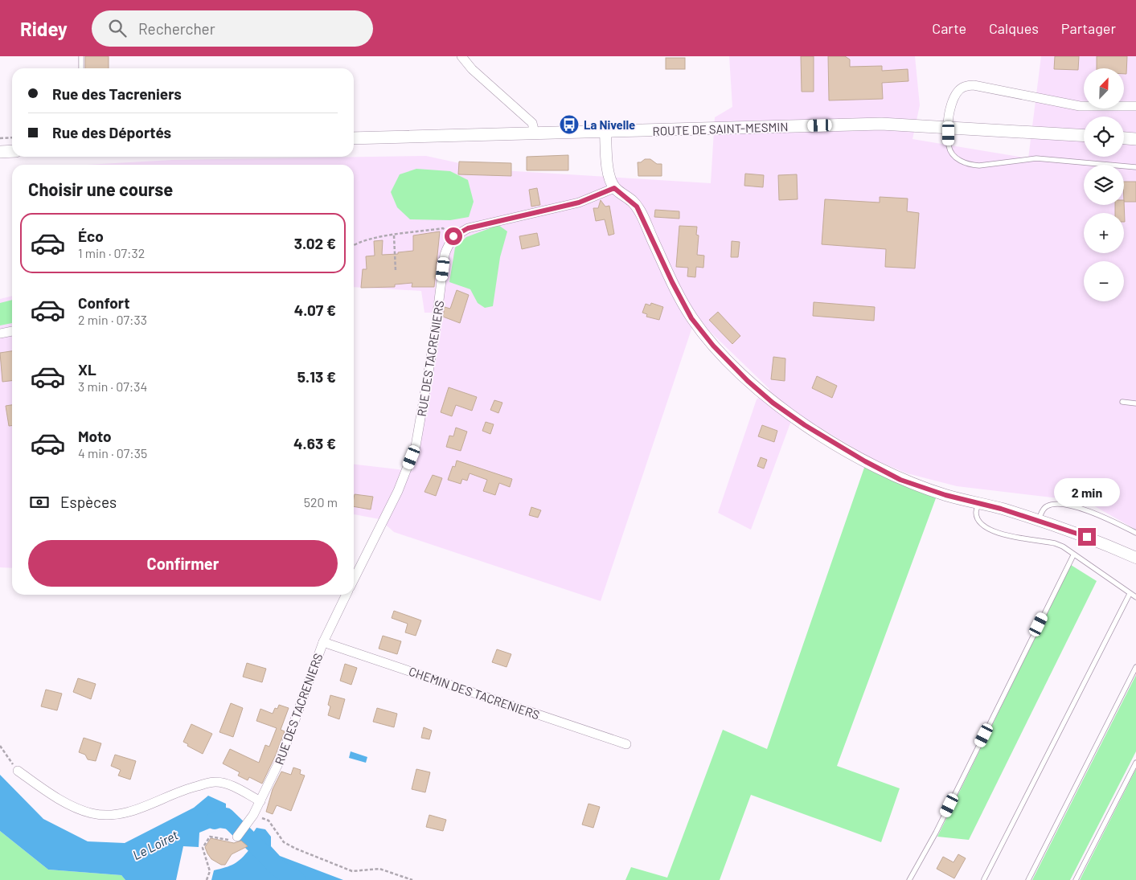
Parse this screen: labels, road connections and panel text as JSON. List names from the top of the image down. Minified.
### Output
{"streets":{"main road":["ROUTE DE SAINT-MESMIN"],"street":["RUE DES TACRENIERS","CHEMIN DES TACRENIERS"]},"crossings":[["RUE DES TACRENIERS","CHEMIN DES TACRENIERS"]],"water":["Le Loiret"],"places":{"bus stop":["La Nivelle"]},"north":"top right","page":{"header":"Ridey","search":"Rechercher","nav":["Carte","Calques","Partager"],"map_buttons":["+","−"],"banner":["Rue des Tacreniers","Rue des Déportés"],"heading":"Choisir une course","list":[{"name":"Éco","note":"1 min · 07:32","value":"3.02 €"},{"name":"Confort","note":"2 min · 07:33","value":"4.07 €"},{"name":"XL","note":"3 min · 07:34","value":"5.13 €"},{"name":"Moto","note":"4 min · 07:35","value":"4.63 €"}],"bubble":"2 min","pay":["Espèces","520 m"],"buttons":"Confirmer"}}
